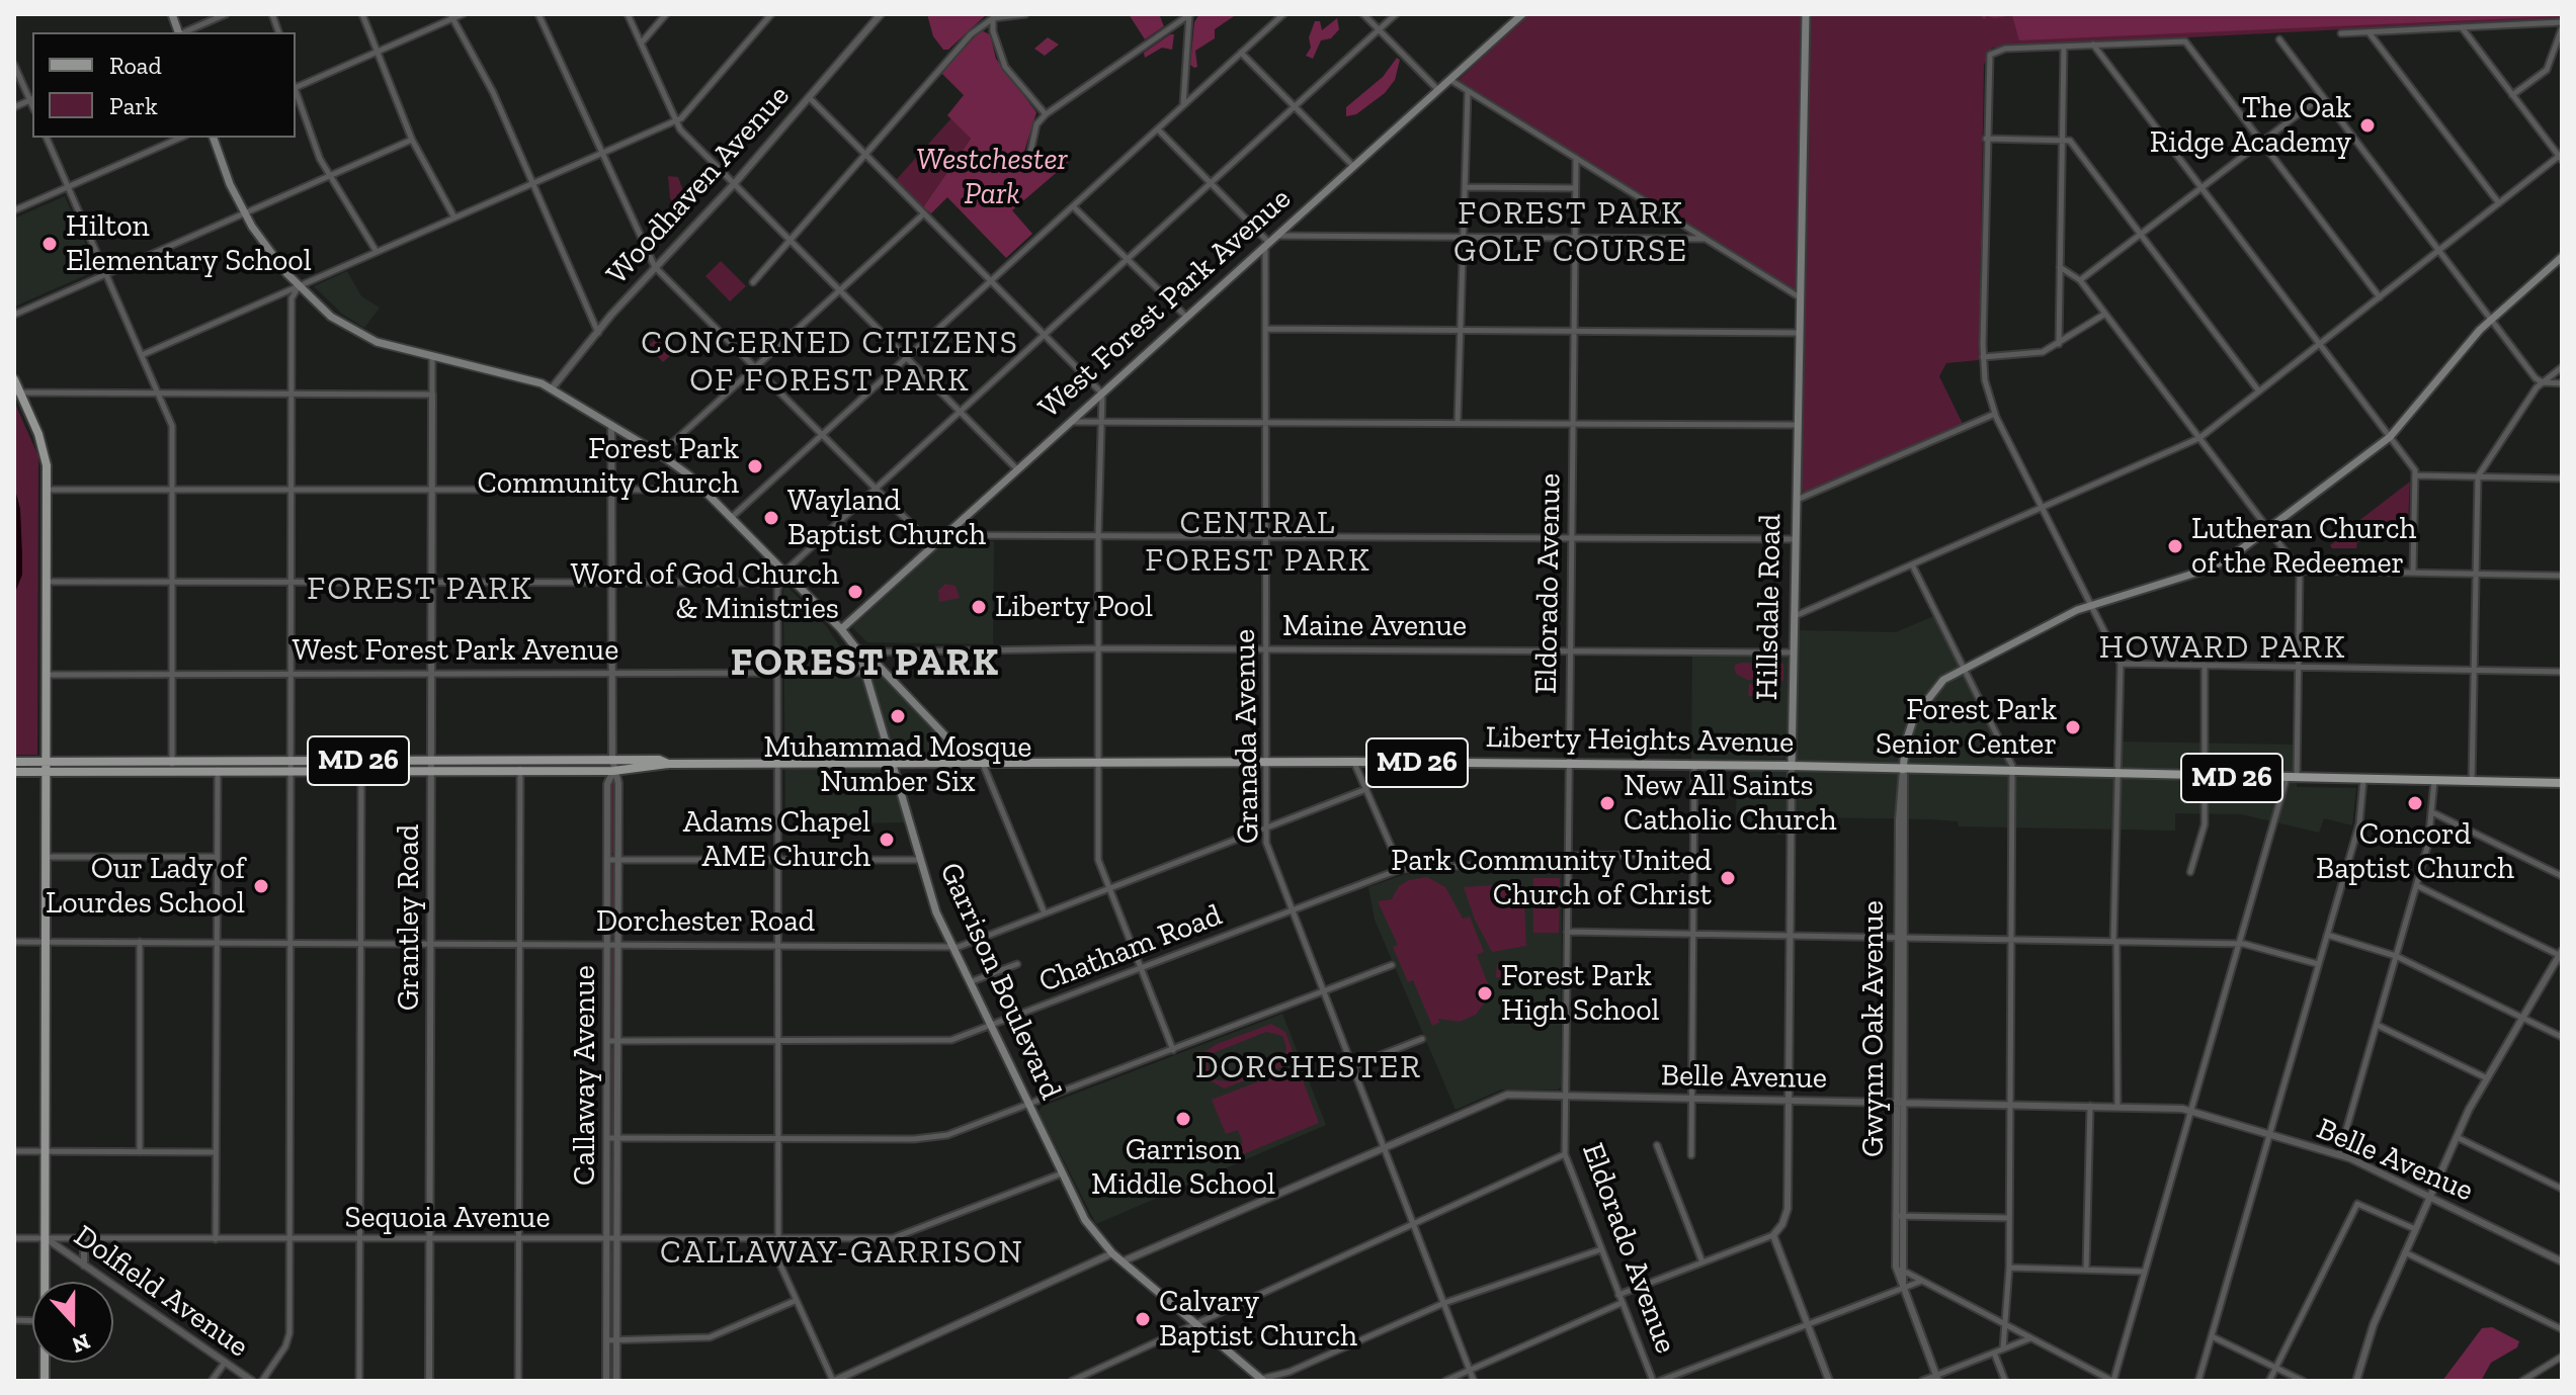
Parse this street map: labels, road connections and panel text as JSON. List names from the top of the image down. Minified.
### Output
{"streets":{"main road":["West Forest Park Avenue","Hillsdale Road","Liberty Heights Avenue","MD 26","Garrison Boulevard","Gwynn Oak Avenue"],"street":["Woodhaven Avenue","Eldorado Avenue","Maine Avenue","Granada Avenue","Grantley Road","Dorchester Road","Chatham Road","Callaway Avenue","Belle Avenue","Sequoia Avenue","Dolfield Avenue"]},"crossings":[["Woodhaven Avenue","Garrison Boulevard"],["West Forest Park Avenue","Granada Avenue"],["West Forest Park Avenue","Grantley Road"],["West Forest Park Avenue","Garrison Boulevard"],["West Forest Park Avenue","Callaway Avenue"],["Eldorado Avenue","Maine Avenue"],["Eldorado Avenue","Liberty Heights Avenue"],["Eldorado Avenue","Chatham Road"],["Eldorado Avenue","Belle Avenue"],["Hillsdale Road","Maine Avenue"],["Hillsdale Road","Liberty Heights Avenue"],["Hillsdale Road","Belle Avenue"],["Maine Avenue","Granada Avenue"],["Maine Avenue","Garrison Boulevard"],["Granada Avenue","Liberty Heights Avenue"],["Granada Avenue","Dorchester Road"],["Granada Avenue","Chatham Road"],["Granada Avenue","Belle Avenue"],["Liberty Heights Avenue","Grantley Road"],["Liberty Heights Avenue","Garrison Boulevard"],["Liberty Heights Avenue","Gwynn Oak Avenue"],["Liberty Heights Avenue","Callaway Avenue"],["Grantley Road","Dorchester Road"],["Grantley Road","Garrison Boulevard"],["Grantley Road","Sequoia Avenue"],["Dorchester Road","Garrison Boulevard"],["Dorchester Road","Callaway Avenue"],["Chatham Road","Garrison Boulevard"],["Chatham Road","Callaway Avenue"],["Garrison Boulevard","Callaway Avenue"],["Garrison Boulevard","Belle Avenue"],["Garrison Boulevard","Sequoia Avenue"],["Gwynn Oak Avenue","Belle Avenue"],["Callaway Avenue","Sequoia Avenue"],["Sequoia Avenue","Dolfield Avenue"]],"districts":["FOREST PARK GOLF COURSE","CONCERNED CITIZENS OF FOREST PARK","CENTRAL FOREST PARK","FOREST PARK","HOWARD PARK","FOREST PARK","DORCHESTER","CALLAWAY-GARRISON"],"parks":["Westchester Park"],"places":["The Oak Ridge Academy","Hilton Elementary School","Forest Park Community Church","Wayland Baptist Church","Lutheran Church of the Redeemer","Word of God Church & Ministries","Liberty Pool","Muhammad Mosque Number Six","Forest Park Senior Center","New All Saints Catholic Church","Concord Baptist Church","Adams Chapel AME Church","Park Community United Church of Christ","Our Lady of Lourdes School","Forest Park High School","Garrison Middle School","Calvary Baptist Church"],"legend":["Road","Park"],"north":"bottom"}
